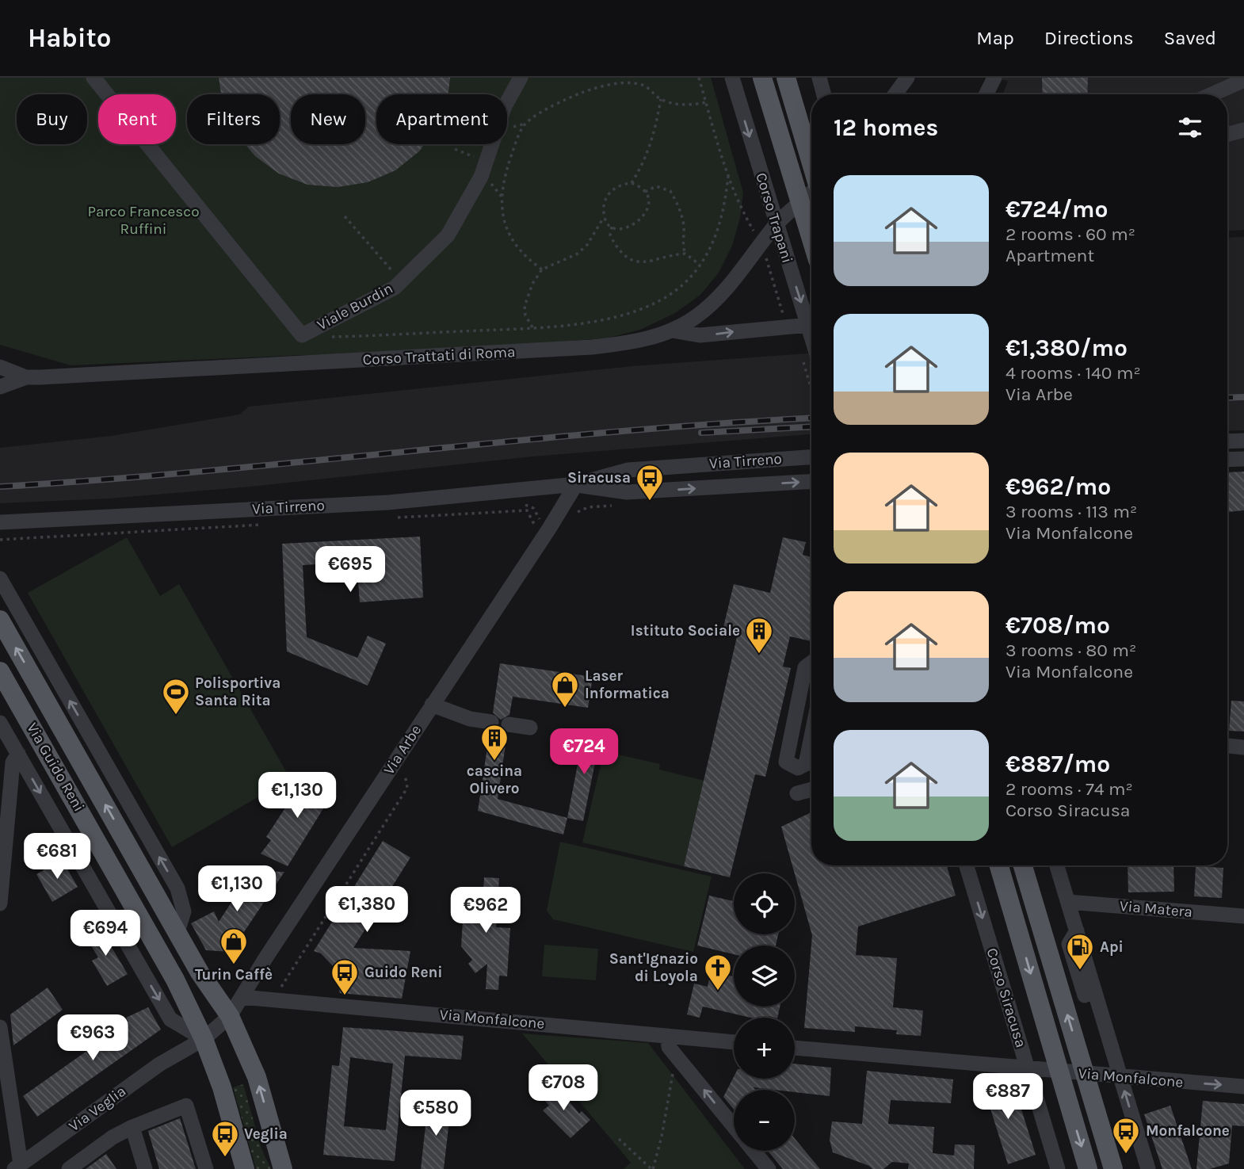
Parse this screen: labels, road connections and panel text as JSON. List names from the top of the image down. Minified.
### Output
{"streets":{"main road":["Corso Trapani","Via Guido Reni","Corso Siracusa"],"street":["Viale Burdin","Corso Trattati di Roma","Via Tirreno","Via Arbe","Via Matera","Via Monfalcone","Via Veglia"]},"crossings":[["Corso Trapani","Corso Trattati di Roma"],["Via Tirreno","Via Arbe"],["Via Arbe","Via Guido Reni"],["Via Arbe","Via Monfalcone"],["Via Arbe","Via Veglia"],["Via Guido Reni","Via Veglia"],["Corso Siracusa","Via Monfalcone"]],"one_way":["Corso Trapani"],"parks":["Parco Francesco Ruffini"],"places":{"bus stop":["Siracusa","Guido Reni","Monfalcone","Veglia"],"building":["Istituto Sociale","cascina Olivero"],"shop":["Laser Informatica","Turin Caffè"],"sports":["Polisportiva Santa Rita"],"fuel station":["Api"],"church":["Sant'Ignazio di Loyola"]},"page":{"header":"Habito","nav":["Map","Directions","Saved"],"chip":["Buy","Rent","Filters","New","Apartment"],"heading":"12 homes","list":[{"name":"€724/mo","note":"2 rooms · 60 m² · Apartment"},{"name":"€1,380/mo","note":"4 rooms · 140 m² · Via Arbe"},{"name":"€962/mo","note":"3 rooms · 113 m² · Via Monfalcone"},{"name":"€708/mo","note":"3 rooms · 80 m² · Via Monfalcone"},{"name":"€887/mo","note":"2 rooms · 74 m² · Corso Siracusa"}],"price":["€695","€724","€1,130","€681","€1,130","€1,380","€962","€694","€963","€708","€887","€580"],"map_buttons":["+","−"]}}
